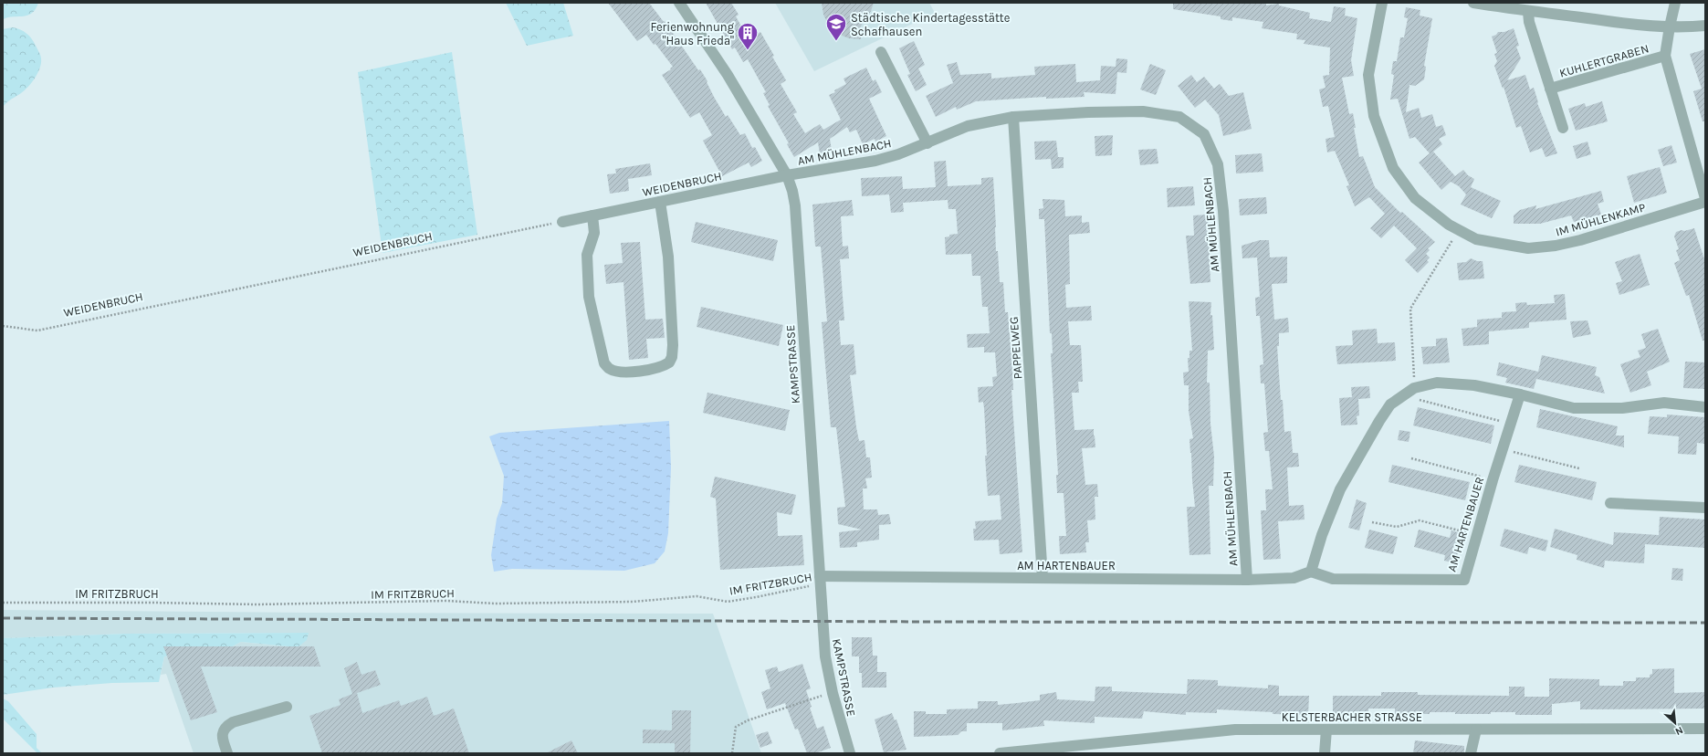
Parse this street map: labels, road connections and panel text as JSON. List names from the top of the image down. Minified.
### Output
{"streets":{"street":["KUHLERTGRABEN","AM MÜHLENBACH","WEIDENBRUCH","IM MÜHLENKAMP","PAPPELWEG","KAMPSTRASSE","AM HARTENBAUER","KELSTERBACHER STRASSE"],"path":["IM FRITZBRUCH"]},"crossings":[["AM MÜHLENBACH","WEIDENBRUCH"],["AM MÜHLENBACH","PAPPELWEG"],["AM MÜHLENBACH","KAMPSTRASSE"],["AM MÜHLENBACH","AM HARTENBAUER"],["WEIDENBRUCH","KAMPSTRASSE"],["PAPPELWEG","AM HARTENBAUER"],["KAMPSTRASSE","AM HARTENBAUER"],["KAMPSTRASSE","IM FRITZBRUCH"],["AM HARTENBAUER","IM FRITZBRUCH"]],"places":{"school or university":["Städtische Kindertagesstätte Schafhausen"],"building":["Ferienwohnung \"Haus Frieda\""]},"north":"bottom right"}
